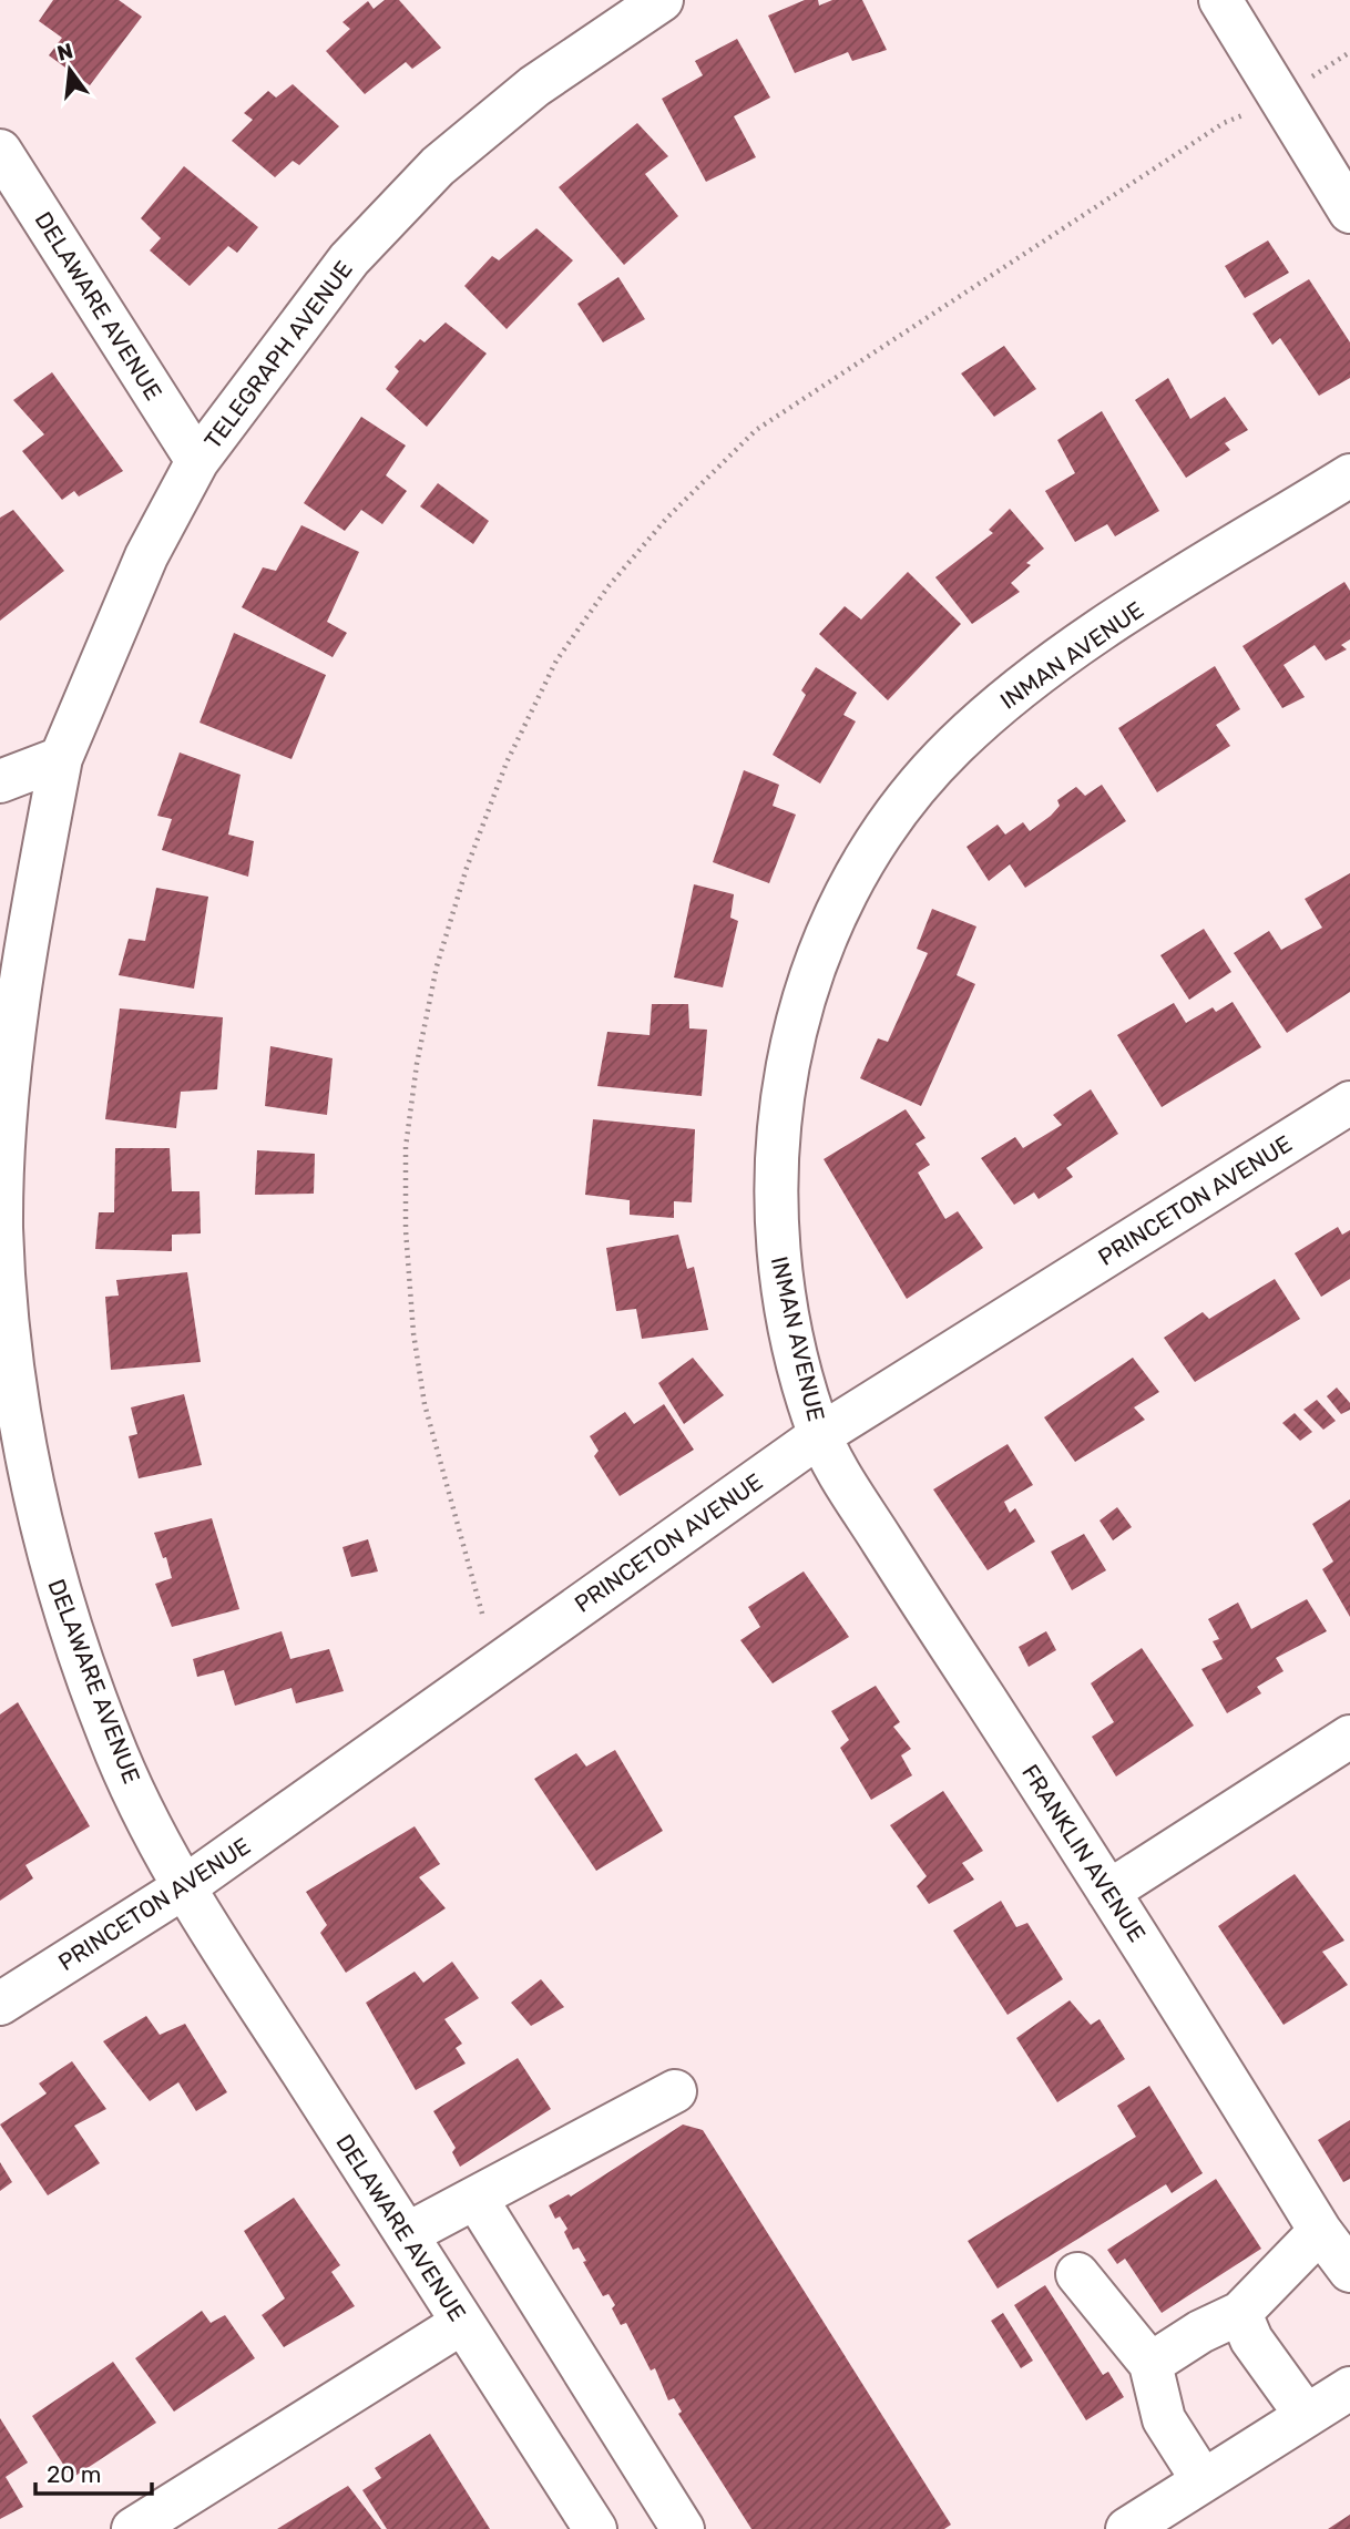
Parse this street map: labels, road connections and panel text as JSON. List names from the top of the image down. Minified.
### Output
{"streets":{"street":["DELAWARE AVENUE","TELEGRAPH AVENUE","INMAN AVENUE","PRINCETON AVENUE","FRANKLIN AVENUE"]},"crossings":[["DELAWARE AVENUE","TELEGRAPH AVENUE"],["DELAWARE AVENUE","PRINCETON AVENUE"],["INMAN AVENUE","PRINCETON AVENUE"],["INMAN AVENUE","FRANKLIN AVENUE"],["PRINCETON AVENUE","FRANKLIN AVENUE"]],"scale_bar":"20 m","north":"top"}
